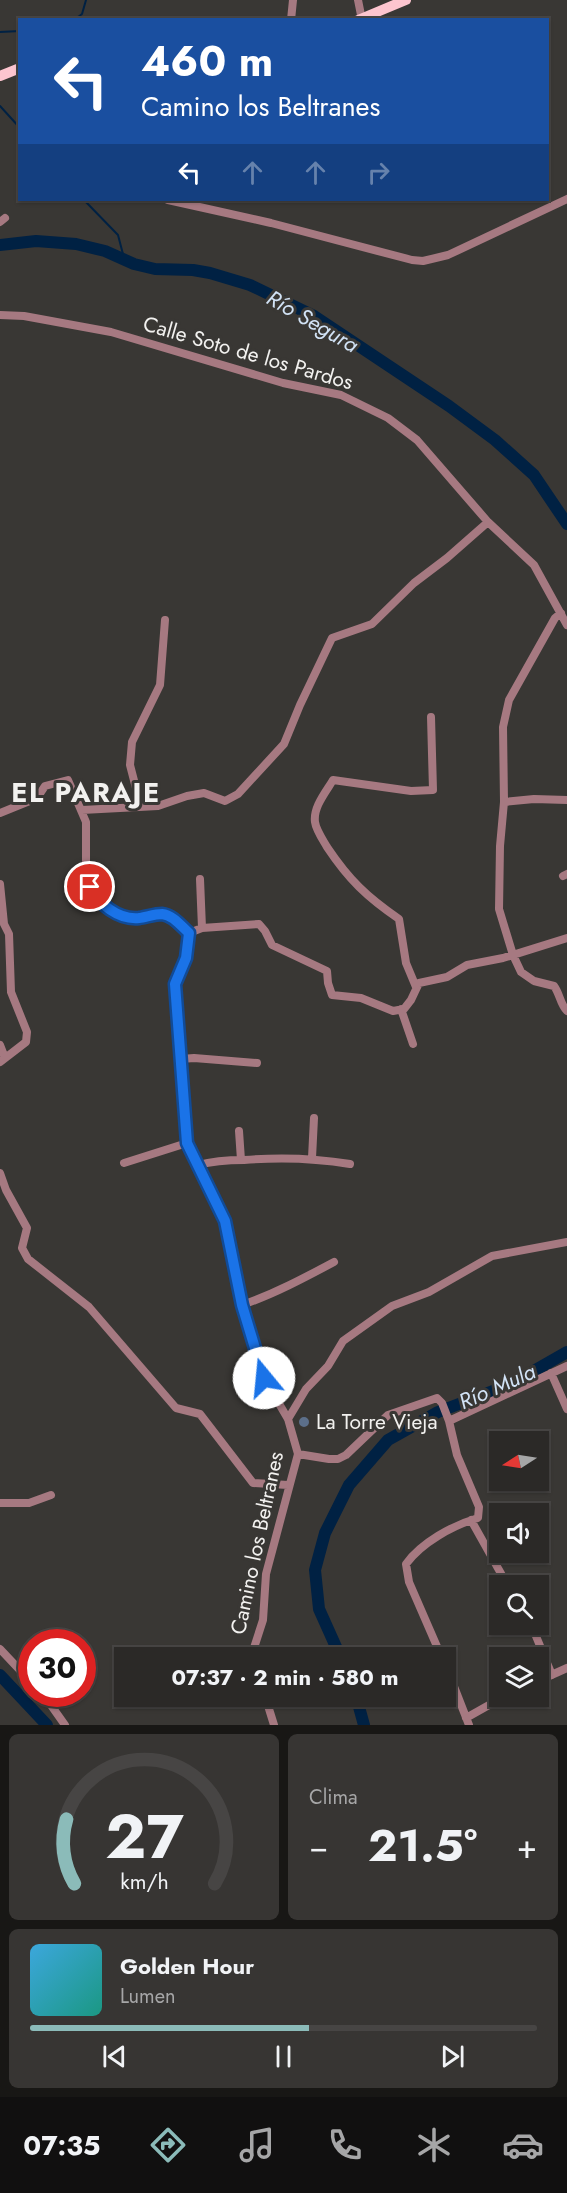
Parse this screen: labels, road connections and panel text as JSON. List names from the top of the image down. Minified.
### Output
{"streets":{"street":["Calle Soto de los Pardos","Camino los Beltranes"]},"districts":["EL PARAJE"],"water":["Río Segura","Río Mula"],"places":["La Torre Vieja"],"north":"left","page":{"turn":["460 m","Camino los Beltranes"],"limit":"30","trip":"07:37 · 2 min · 580 m","tile":"Clima","heat":["−","21.5°","+"],"song":["Golden Hour","Lumen"],"tabs":"07:35","gauge":["27","km/h"]}}
